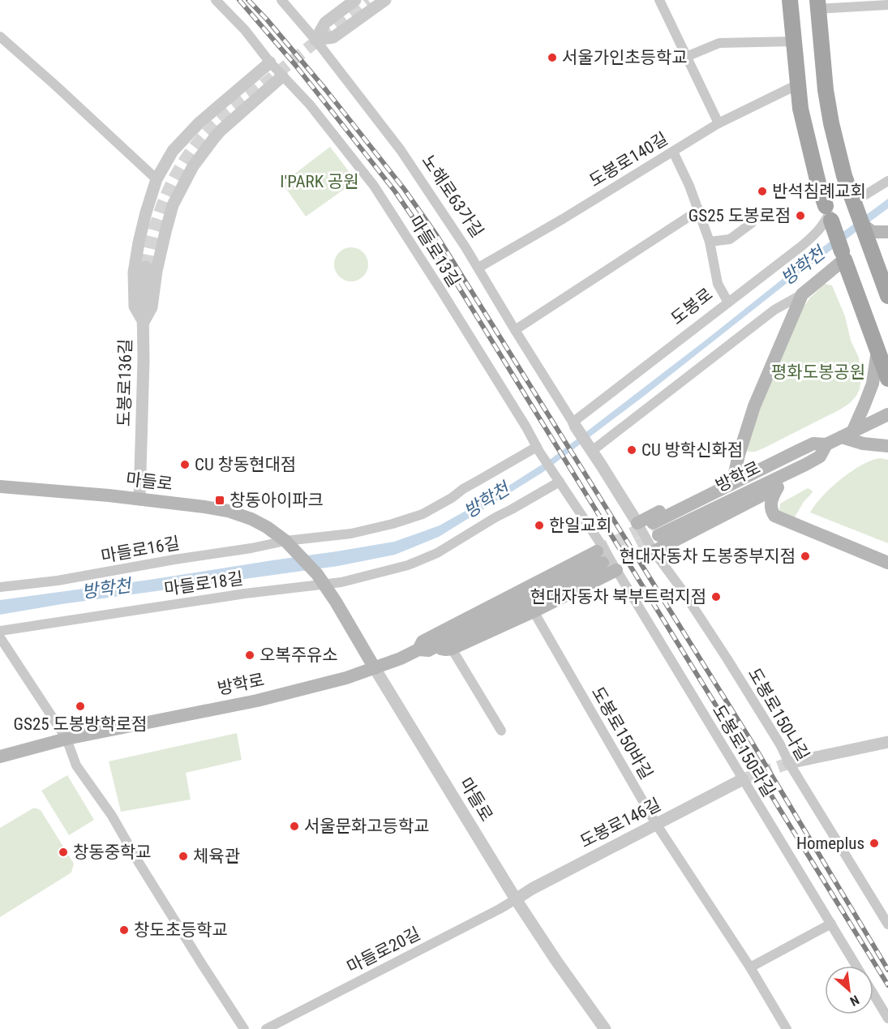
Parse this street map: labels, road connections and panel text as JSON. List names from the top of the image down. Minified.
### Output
{"streets":{"main road":["방학로","마들로"],"street":["도봉로140길","노해로63가길","마들로13길","도봉로","도봉로136길","마들로16길","마들로18길","도봉로150나길","도봉로150바길","도봉로150라길","도봉로146길","마들로20길"]},"crossings":[["도봉로140길","노해로63가길"],["노해로63가길","도봉로"],["마들로13길","방학로"],["마들로13길","도봉로150라길"],["도봉로136길","마들로"],["방학로","마들로"],["방학로","도봉로150라길"],["마들로","마들로16길"],["마들로","마들로18길"],["마들로","도봉로146길"],["마들로","마들로20길"],["도봉로150바길","도봉로146길"],["도봉로150라길","도봉로146길"],["도봉로146길","마들로20길"]],"water":["방학천"],"parks":["I'PARK 공원","평화도봉공원"],"places":{"other":["서울가인초등학교","반석침례교회","GS25 도봉로점","CU 방학신화점","CU 창동현대점","한일교회","현대자동차 도봉중부지점","현대자동차 북부트럭지점","오복주유소","GS25 도봉방학로점","서울문화고등학교","Homeplus","창동중학교","체육관","창도초등학교"],"transit":["창동아이파크"]},"north":"bottom right"}
